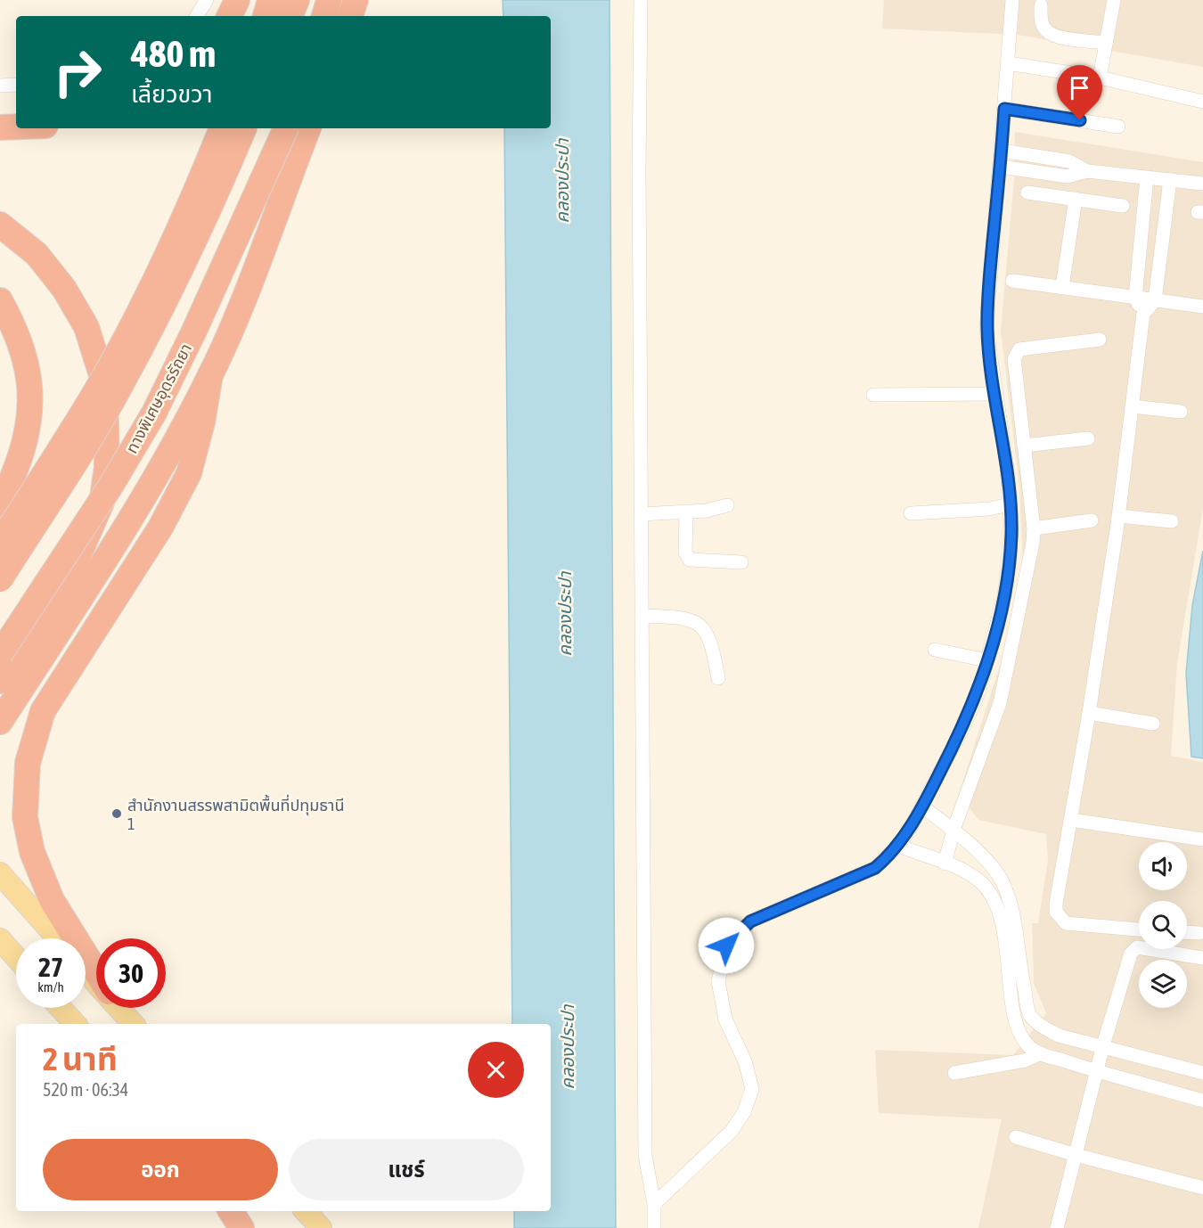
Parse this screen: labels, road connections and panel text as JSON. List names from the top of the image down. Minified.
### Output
{"streets":{"highway":["ทางพิเศษอุดรรัถยา"]},"water":["คลองประปา"],"places":["สำนักงานสรรพสามิตพื้นที่ปทุมธานี 1"],"page":{"turn":["480 m","เลี้ยวขวา"],"speed":"27 km/h","limit":"30","heading":["2 นาที","520 m · 06:34"],"buttons":["ออก","แชร์"]}}
